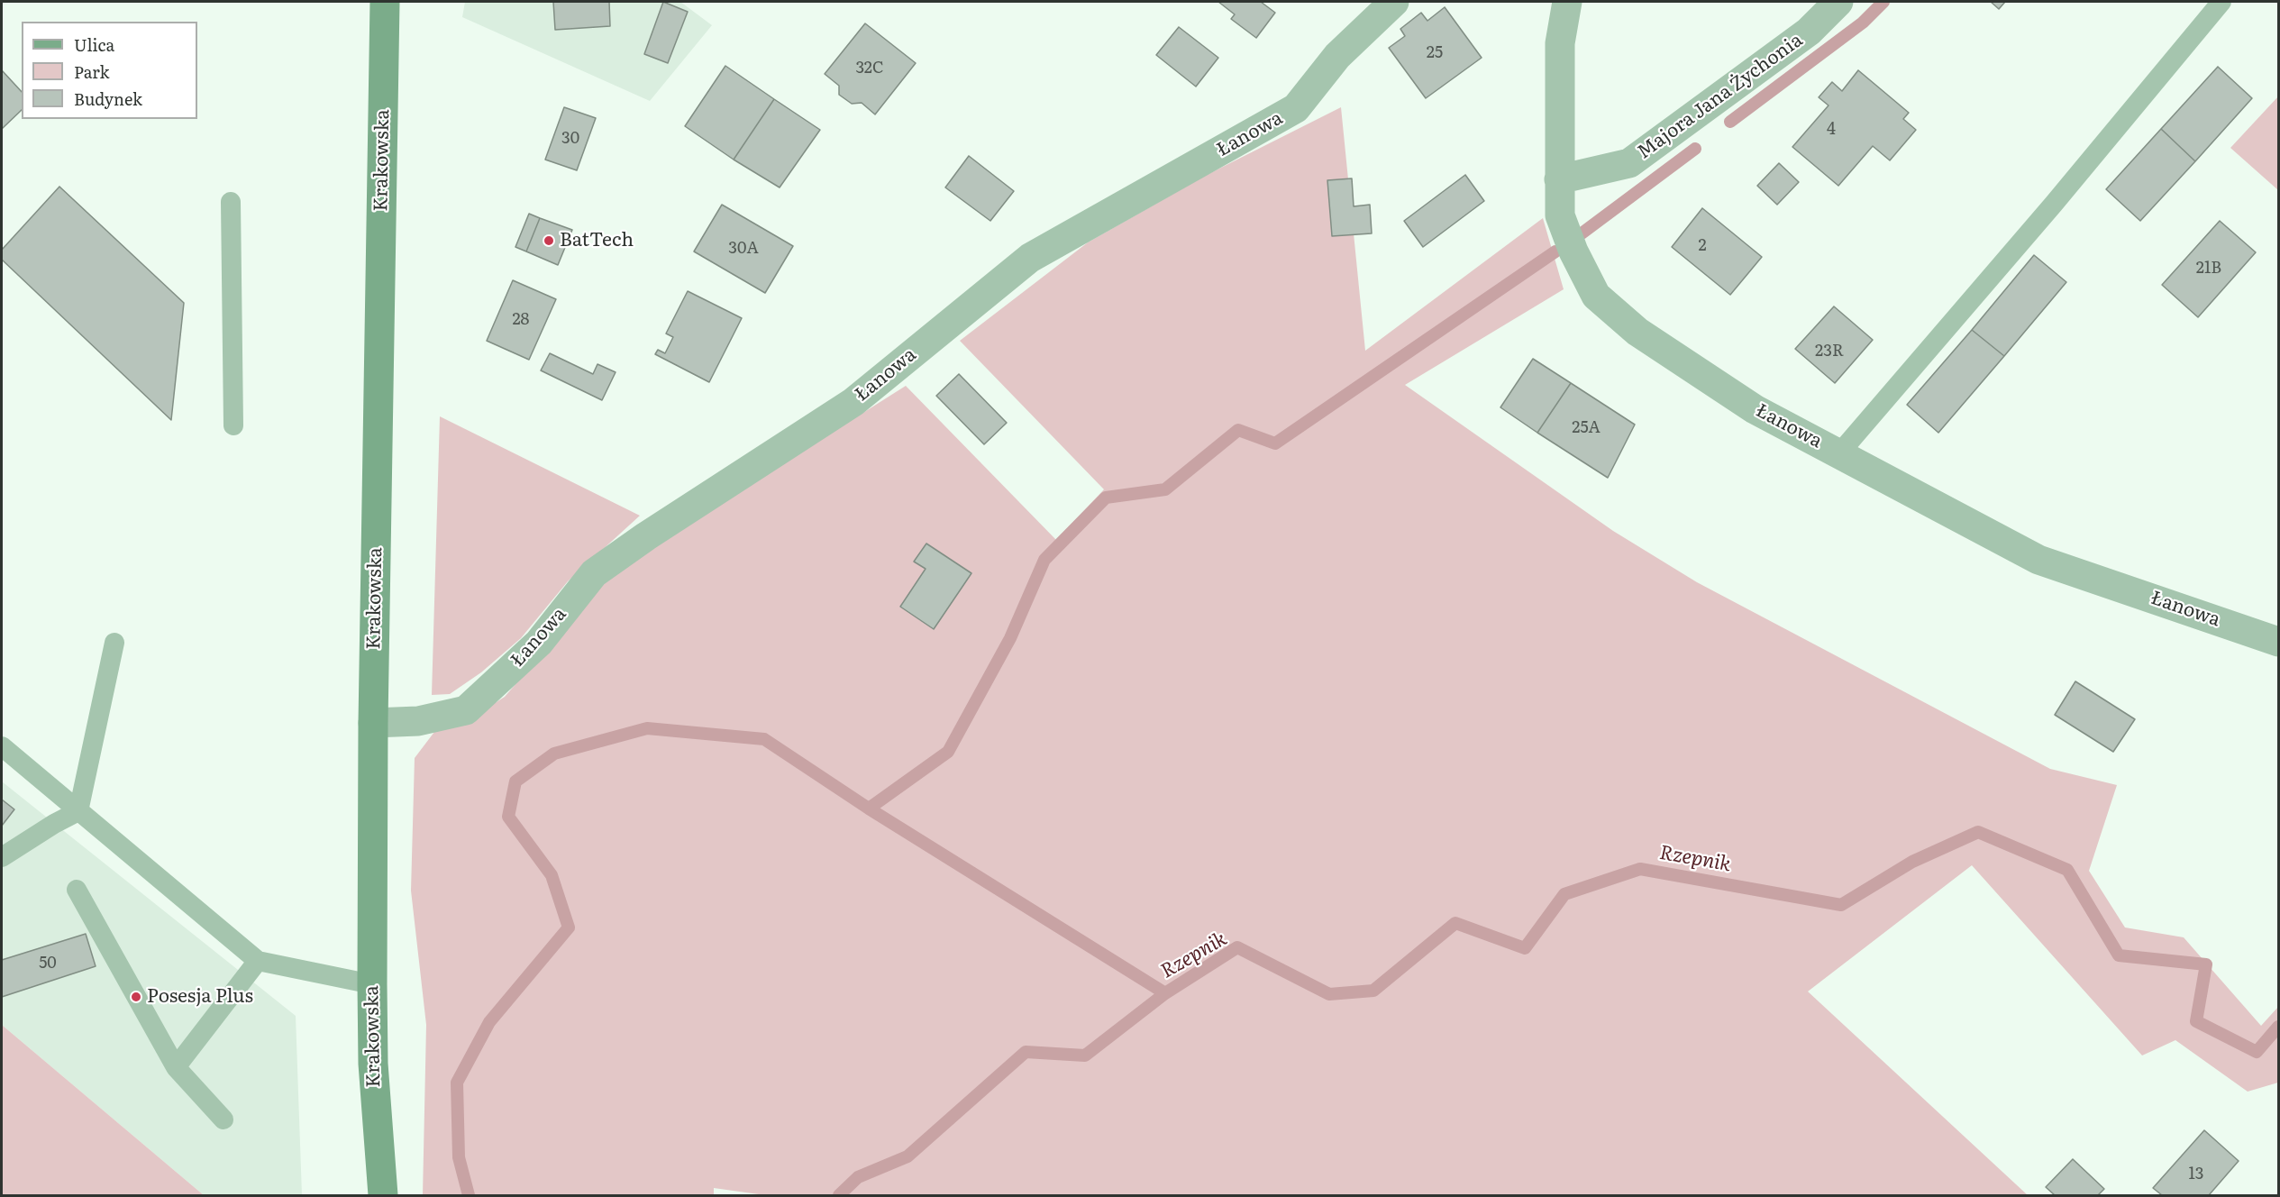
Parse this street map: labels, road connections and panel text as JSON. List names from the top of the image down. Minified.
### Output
{"streets":{"main road":["Krakowska"],"street":["Majora Jana Żychonia","Łanowa"]},"crossings":[["Majora Jana Żychonia","Łanowa"],["Łanowa","Krakowska"]],"water":["Rzepnik"],"places":["BatTech","Posesja Plus"],"house_numbers":["25","32C","4","30","2","30A","21B","28","23R","25A","50","13"],"legend":["Ulica","Park","Budynek"]}
